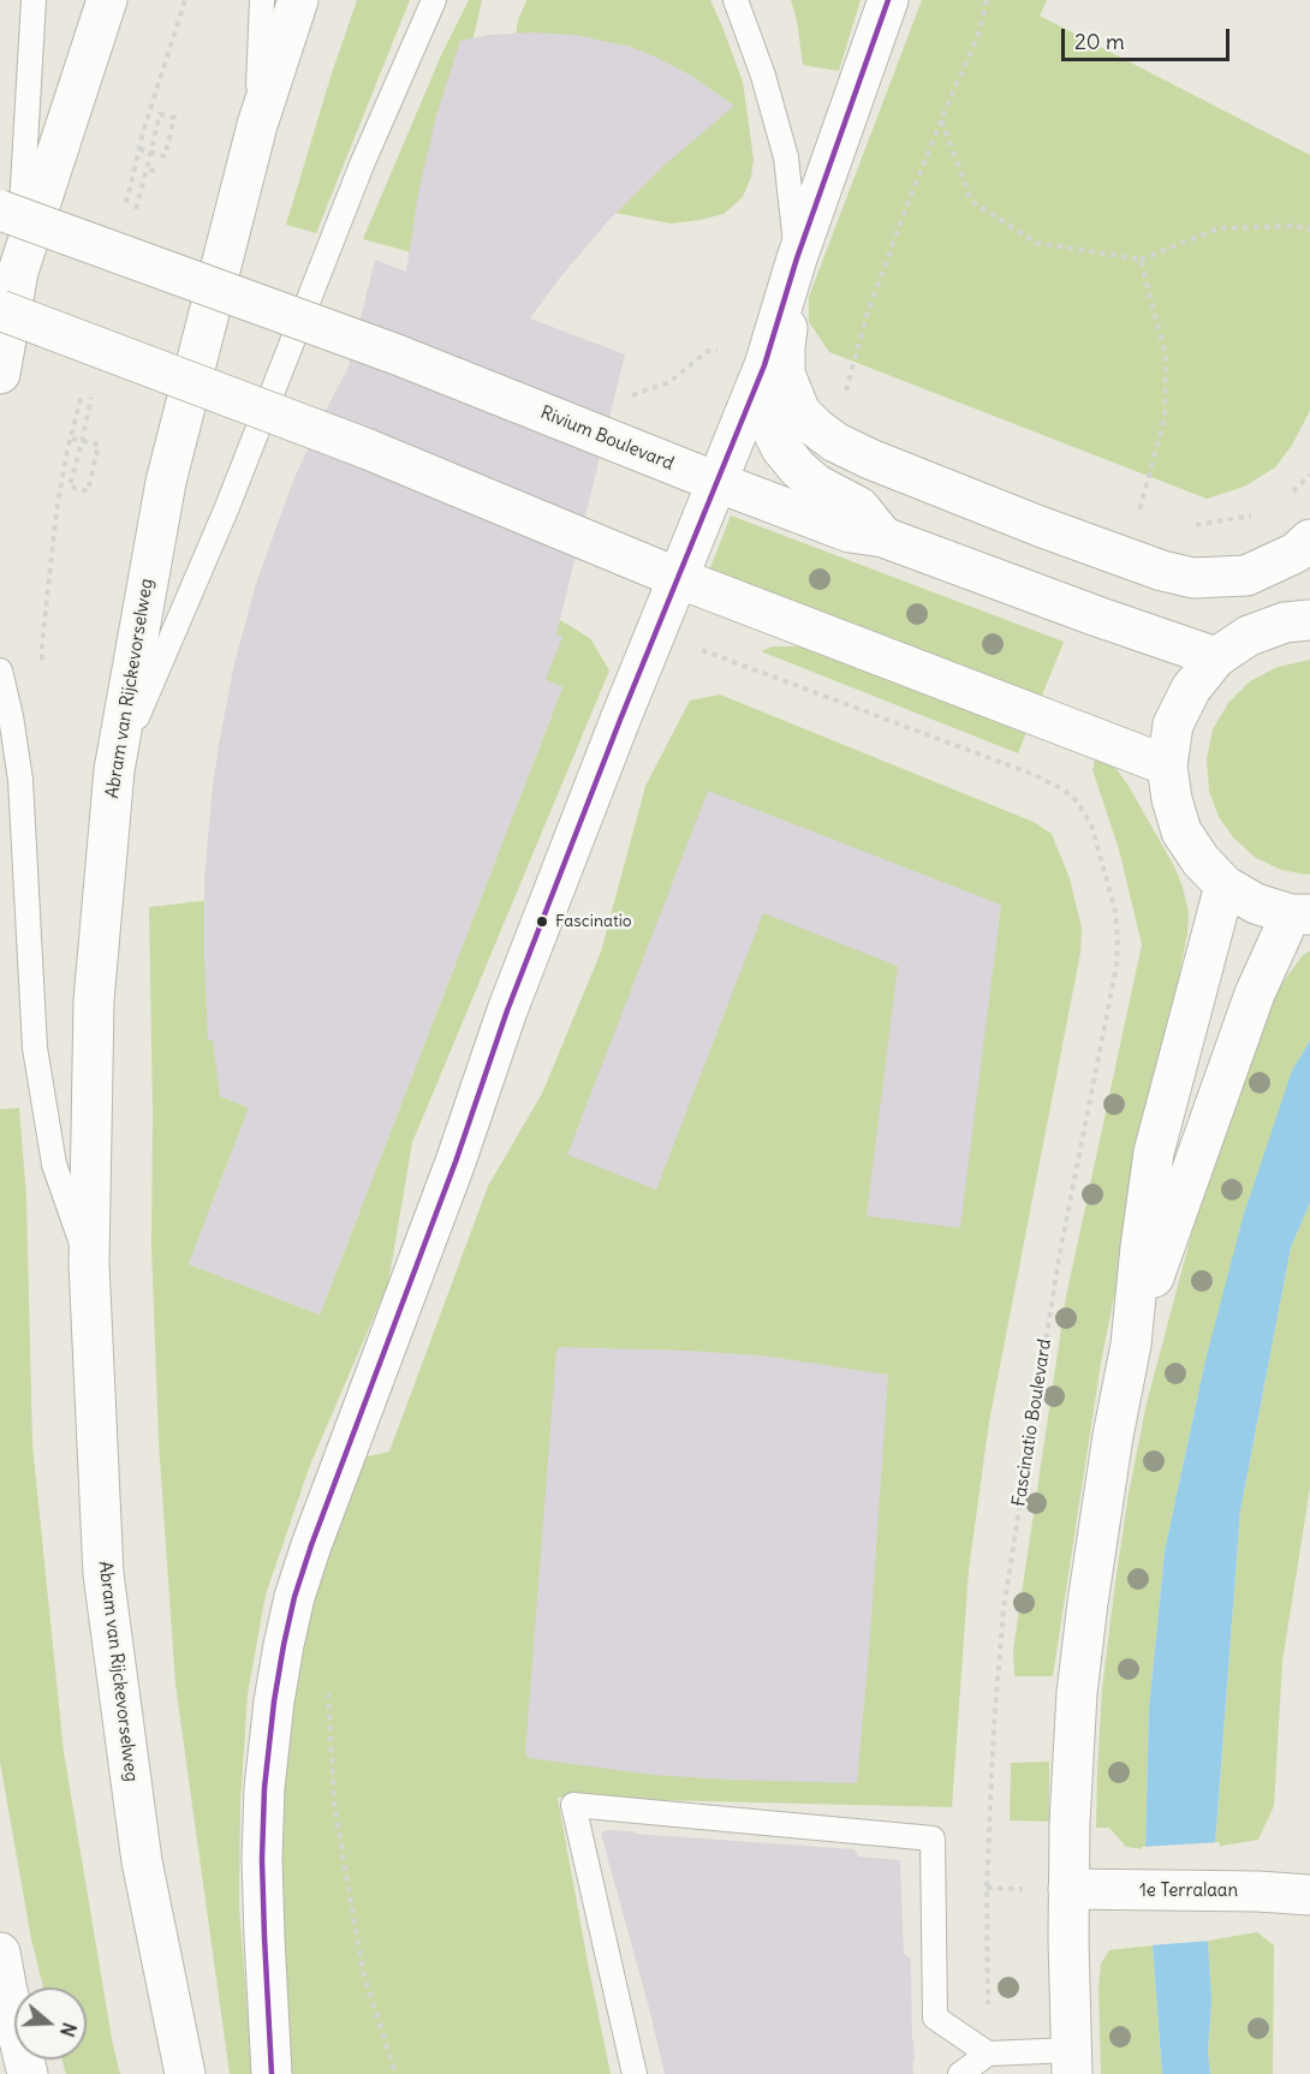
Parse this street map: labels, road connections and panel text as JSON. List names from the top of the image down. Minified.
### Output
{"streets":{"main road":["Rivium Boulevard","Abram van Rijckevorselweg","1e Terralaan"],"path":["Fascinatio Boulevard"]},"places":["Fascinatio"],"scale_bar":"20 m","north":"right"}
